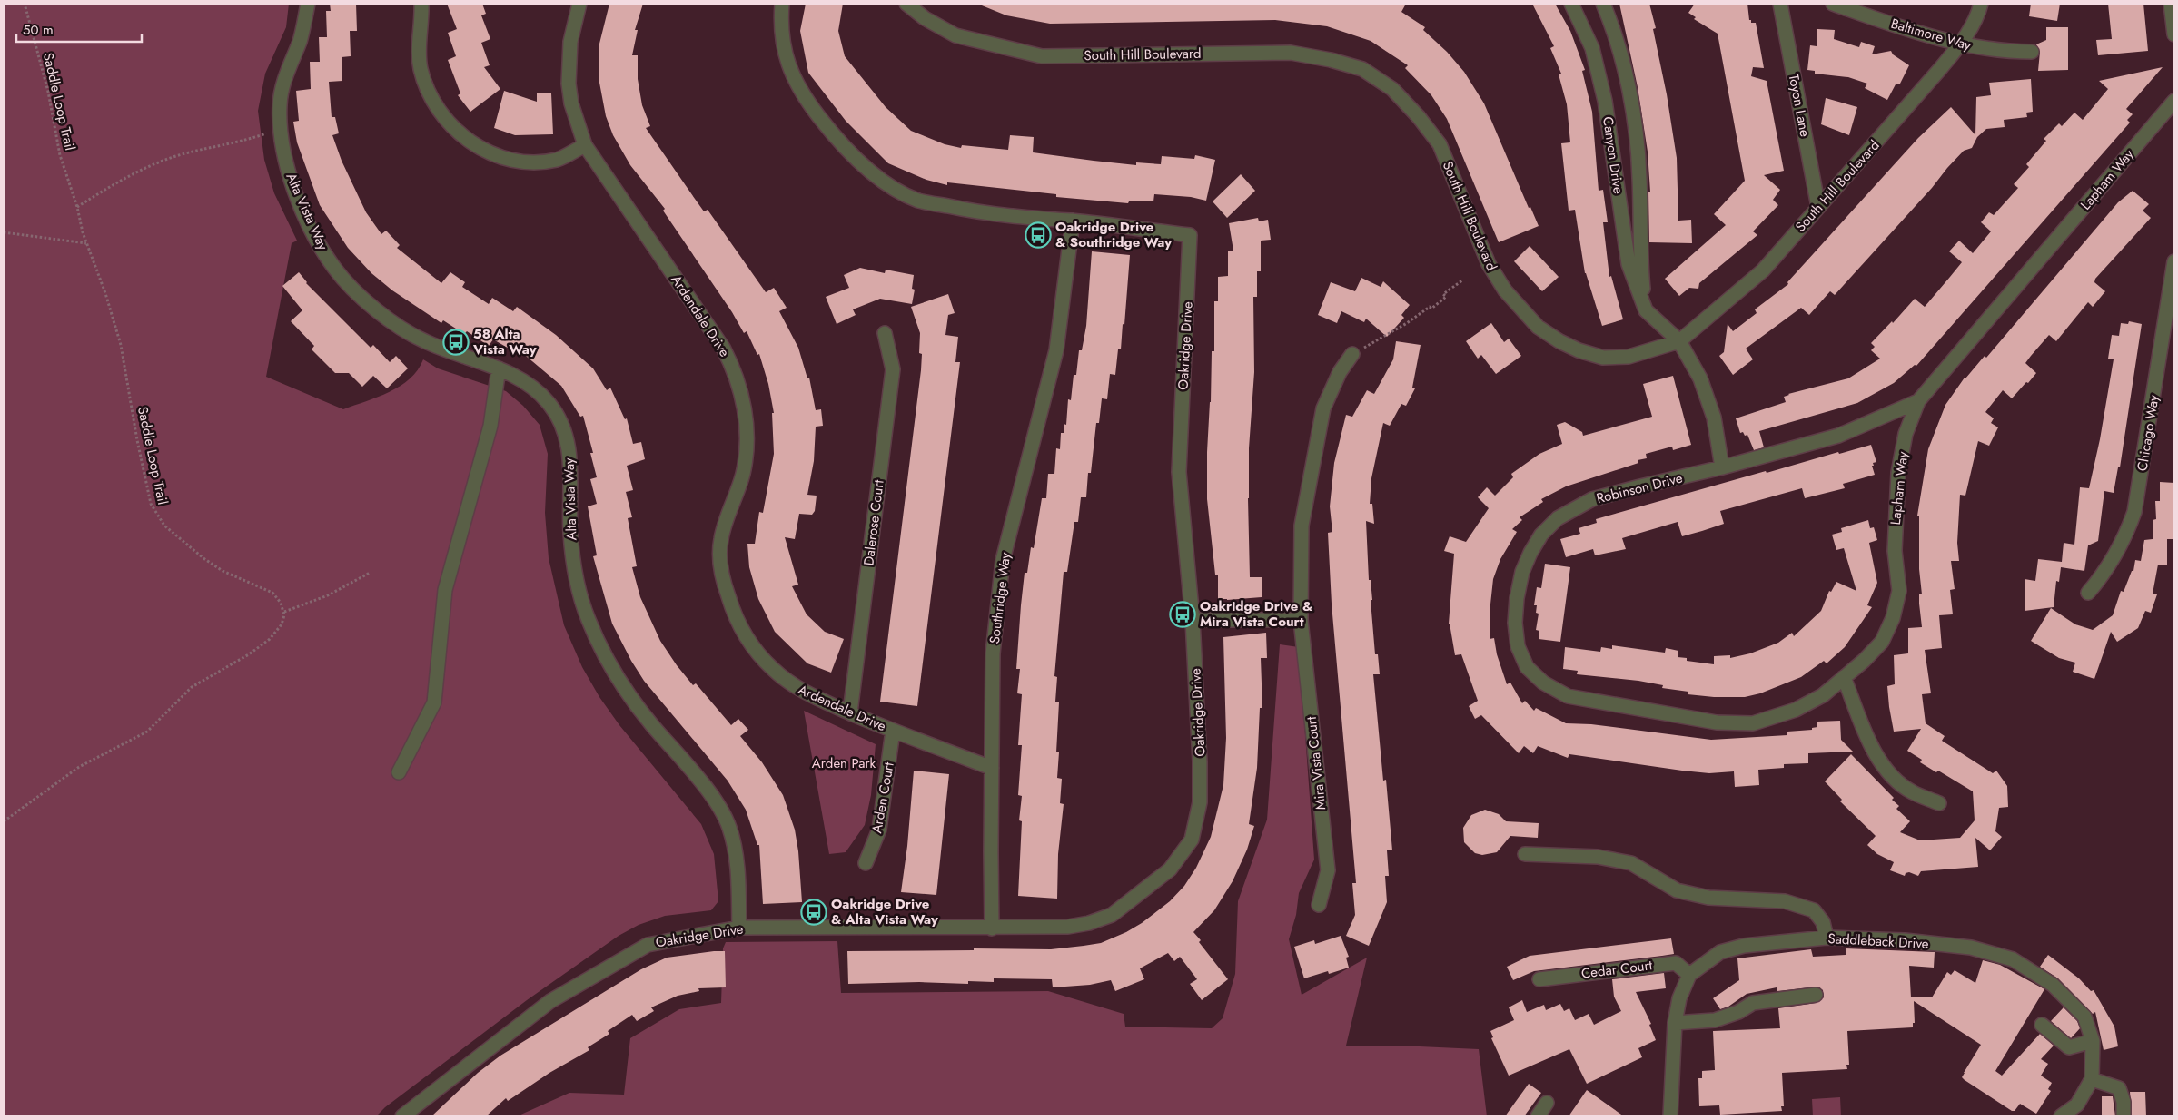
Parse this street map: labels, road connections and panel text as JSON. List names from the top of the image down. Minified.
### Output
{"streets":{"street":["Baltimore Way","South Hill Boulevard","Toyon Lane","Canyon Drive","Lapham Way","Alta Vista Way","Ardendale Drive","Oakridge Drive","Chicago Way","Robinson Drive","Dalerose Court","Southridge Way","Mira Vista Court","Arden Court","Saddleback Drive","Cedar Court"],"path":["Saddle Loop Trail"]},"crossings":[["Baltimore Way","South Hill Boulevard"],["South Hill Boulevard","Toyon Lane"],["South Hill Boulevard","Canyon Drive"],["Canyon Drive","Robinson Drive"],["Lapham Way","Robinson Drive"],["Alta Vista Way","Oakridge Drive"],["Ardendale Drive","Dalerose Court"],["Ardendale Drive","Southridge Way"],["Ardendale Drive","Arden Court"],["Oakridge Drive","Southridge Way"],["Saddleback Drive","Cedar Court"]],"parks":["Arden Park"],"places":{"bus stop":["Oakridge Drive & Southridge Way","58 Alta Vista Way","Oakridge Drive & Mira Vista Court","Oakridge Drive & Alta Vista Way"]},"scale_bar":"50 m"}
